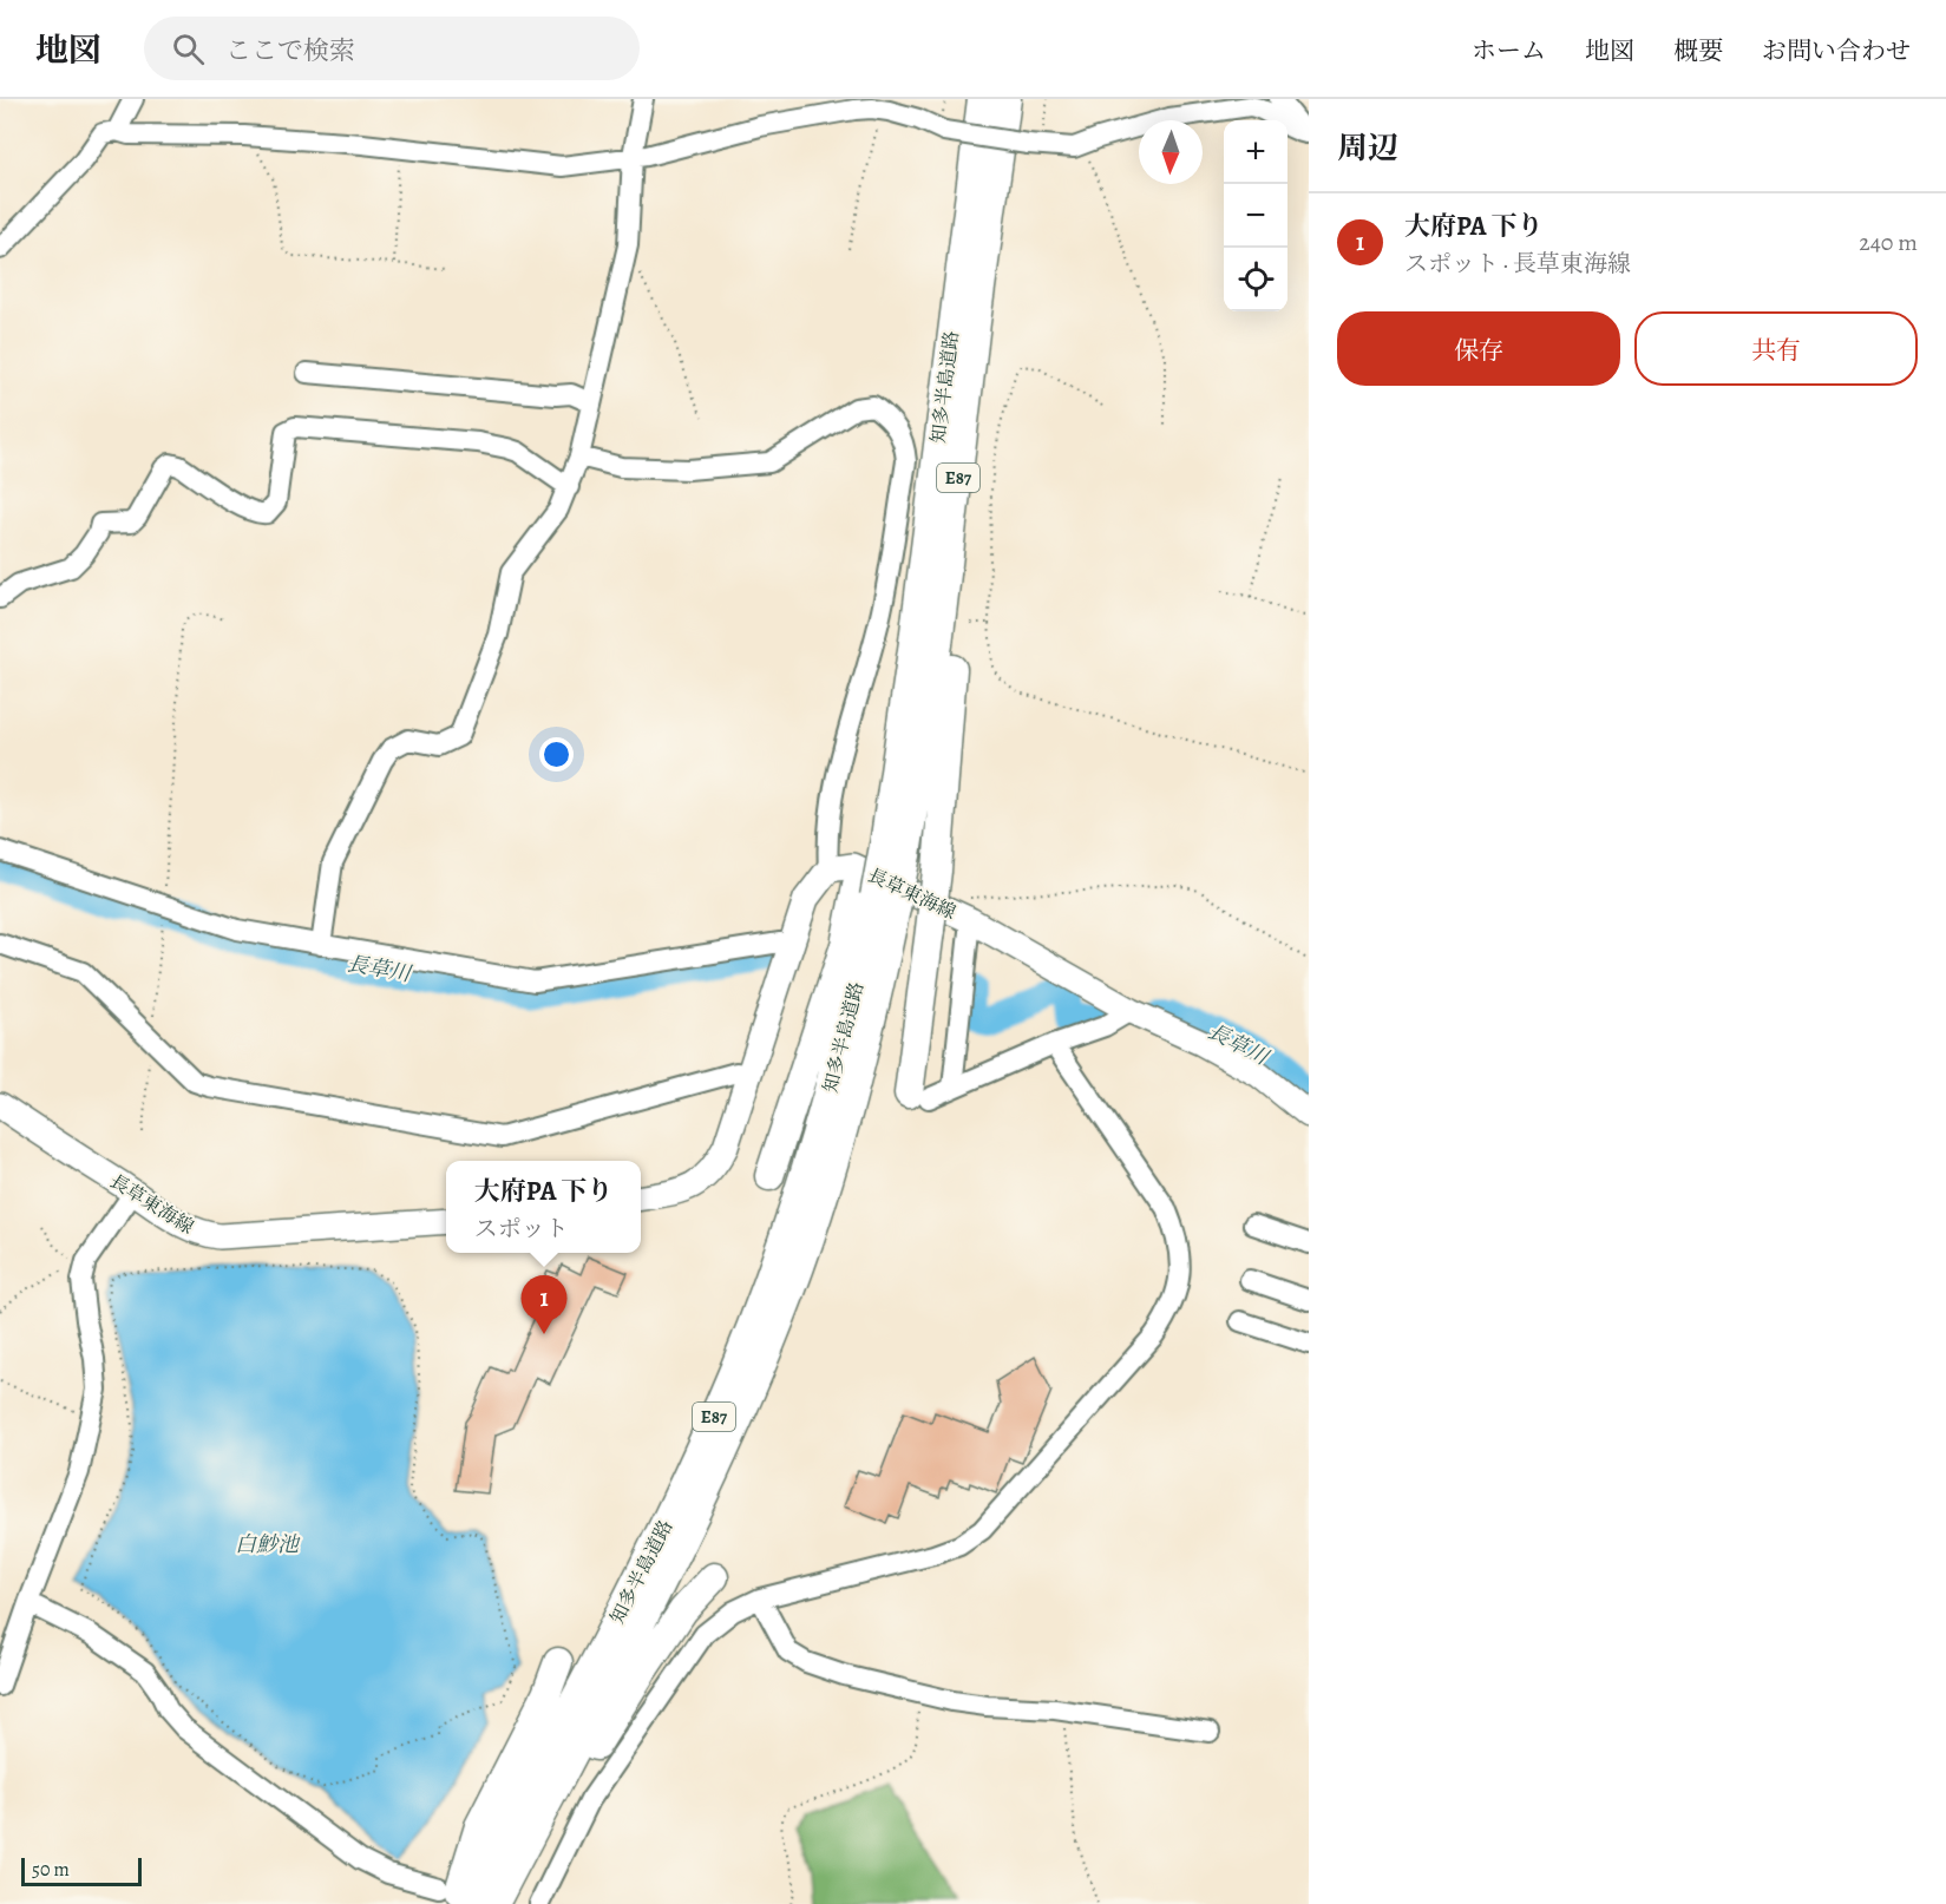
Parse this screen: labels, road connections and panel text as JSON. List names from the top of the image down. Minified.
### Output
{"streets":{"highway":["知多半島道路","E87"],"main road":["長草東海線"]},"water":["長草川","白魦池"],"scale_bar":"50 m","north":"bottom","page":{"header":"地図","search":"ここで検索","nav":["ホーム","地図","概要","お問い合わせ"],"heading":"周辺","map_buttons":["+","−"],"list":[{"mark":"1","name":"大府PA 下り","note":"スポット · 長草東海線","value":"240 m"}],"buttons":["保存","共有"],"popup":["大府PA 下り","スポット"],"pins":"1","scale":"50 m"}}
